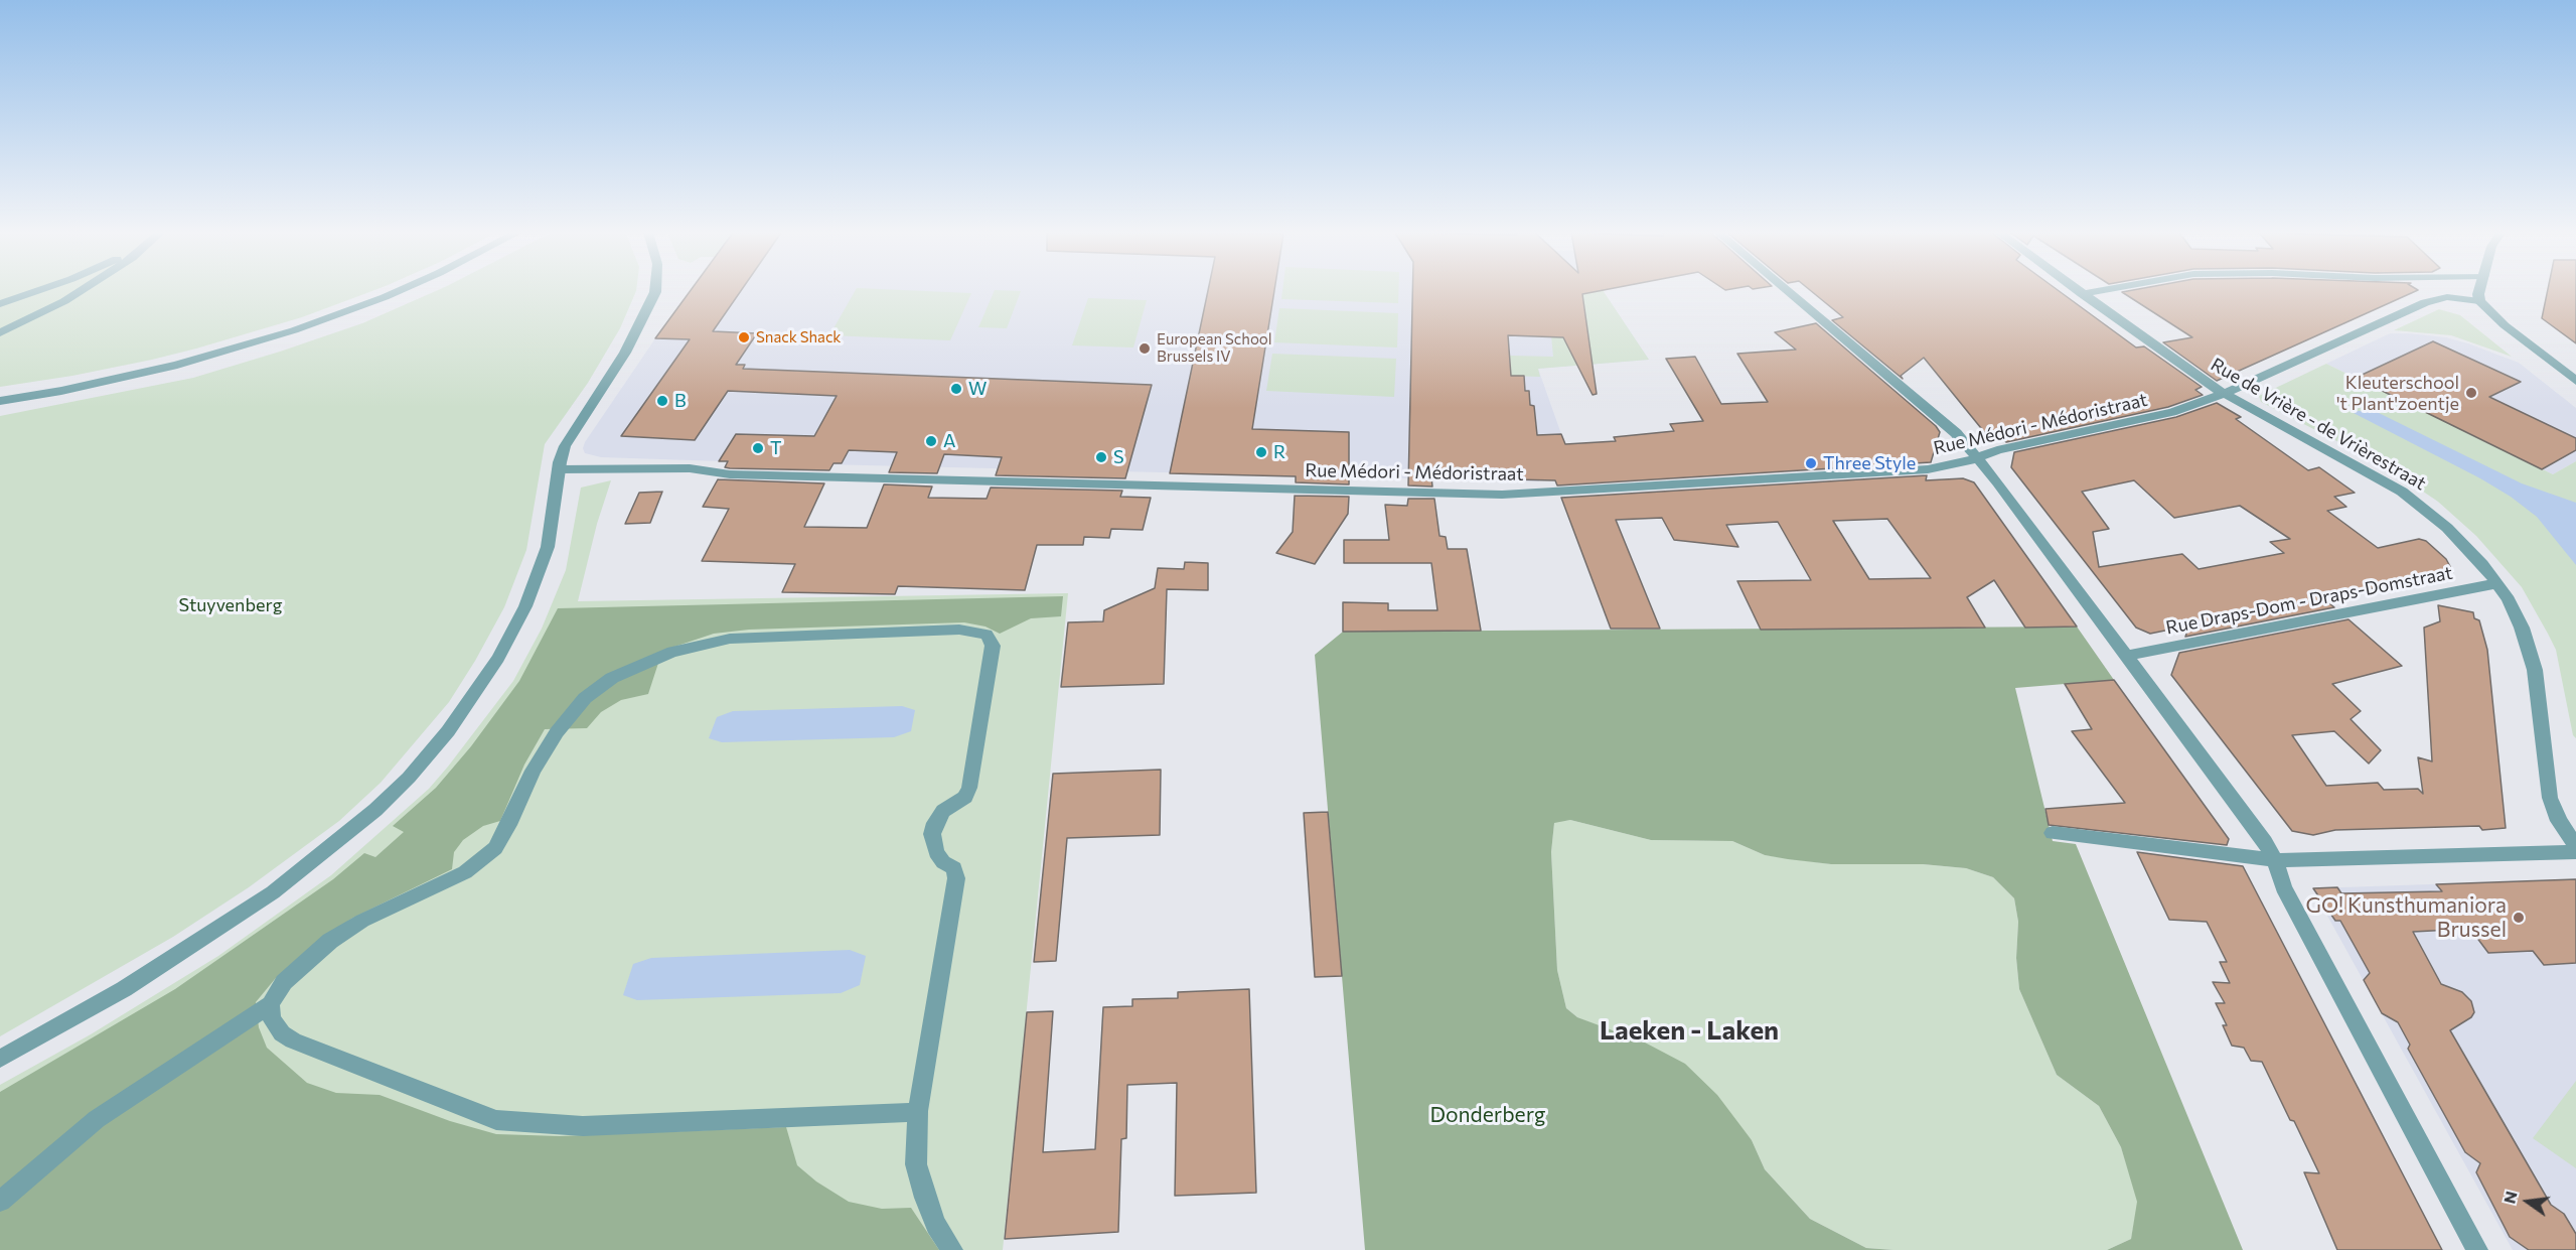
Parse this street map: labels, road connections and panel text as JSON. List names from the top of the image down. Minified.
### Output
{"streets":{"street":["Rue Médori - Médoristraat","Rue de Vrière - de Vrièrestraat","Rue Draps-Dom - Draps-Domstraat"]},"crossings":[["Rue Médori - Médoristraat","Rue de Vrière - de Vrièrestraat"],["Rue de Vrière - de Vrièrestraat","Rue Draps-Dom - Draps-Domstraat"]],"districts":["Laeken - Laken"],"parks":["Stuyvenberg","Donderberg"],"places":["Snack Shack","European School Brussels IV","W","Kleuterschool 't Plant'zoentje","B","A","T","R","S","Three Style","GO! Kunsthumaniora Brussel"],"north":"left"}
